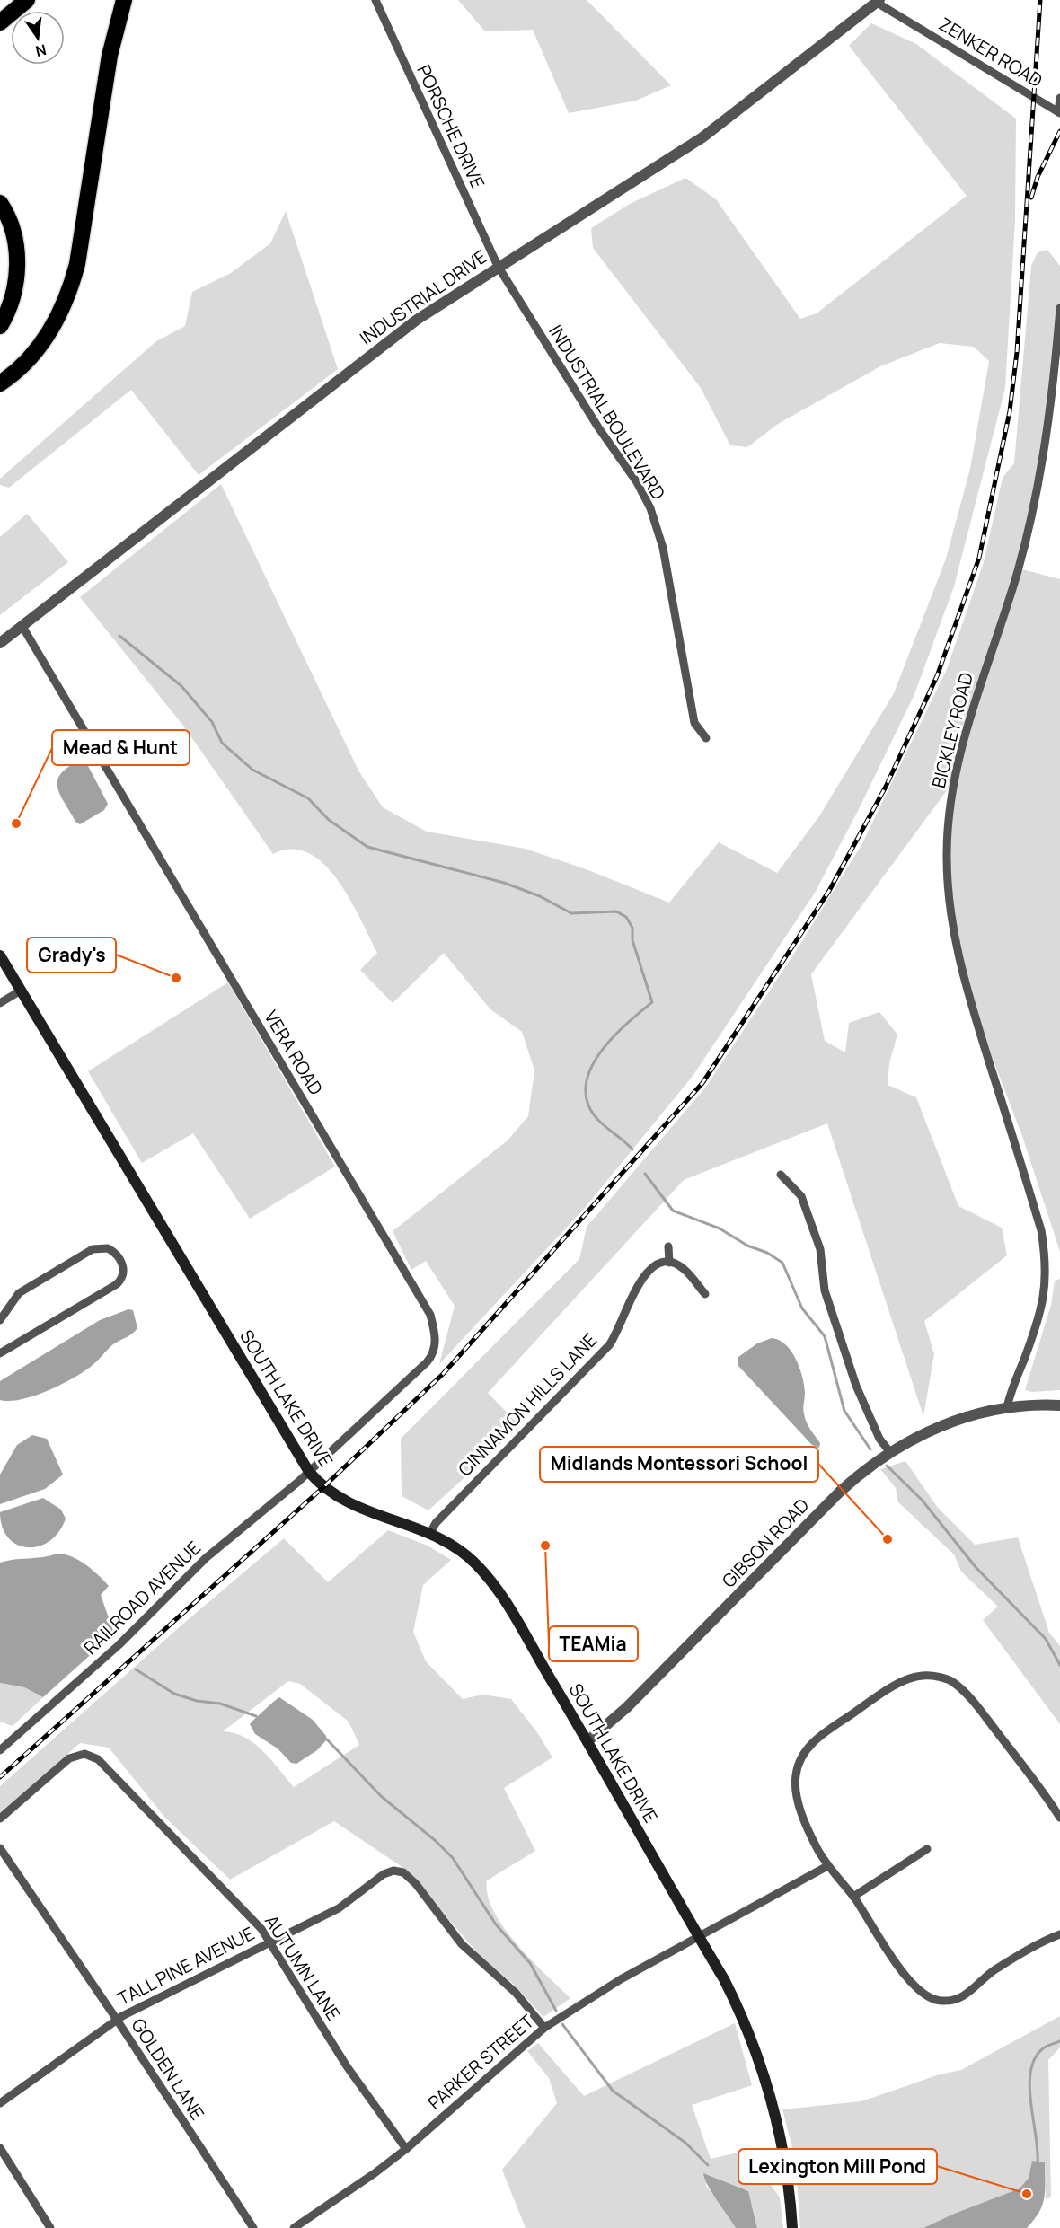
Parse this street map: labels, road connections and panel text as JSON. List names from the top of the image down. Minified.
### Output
{"streets":{"main road":["SOUTH LAKE DRIVE"],"street":["ZENKER ROAD","PORSCHE DRIVE","INDUSTRIAL DRIVE","INDUSTRIAL BOULEVARD","BICKLEY ROAD","VERA ROAD","CINNAMON HILLS LANE","GIBSON ROAD","RAILROAD AVENUE","TALL PINE AVENUE","AUTUMN LANE","PARKER STREET","GOLDEN LANE"]},"crossings":[["ZENKER ROAD","INDUSTRIAL DRIVE"],["PORSCHE DRIVE","INDUSTRIAL DRIVE"],["PORSCHE DRIVE","INDUSTRIAL BOULEVARD"],["INDUSTRIAL DRIVE","INDUSTRIAL BOULEVARD"],["INDUSTRIAL DRIVE","VERA ROAD"],["BICKLEY ROAD","GIBSON ROAD"],["VERA ROAD","SOUTH LAKE DRIVE"],["VERA ROAD","RAILROAD AVENUE"],["SOUTH LAKE DRIVE","CINNAMON HILLS LANE"],["SOUTH LAKE DRIVE","GIBSON ROAD"],["SOUTH LAKE DRIVE","RAILROAD AVENUE"],["SOUTH LAKE DRIVE","PARKER STREET"],["TALL PINE AVENUE","AUTUMN LANE"],["TALL PINE AVENUE","PARKER STREET"],["TALL PINE AVENUE","GOLDEN LANE"],["AUTUMN LANE","PARKER STREET"]],"places":["Mead & Hunt","Grady's","Midlands Montessori School","TEAMia","Lexington Mill Pond"],"north":"bottom"}
